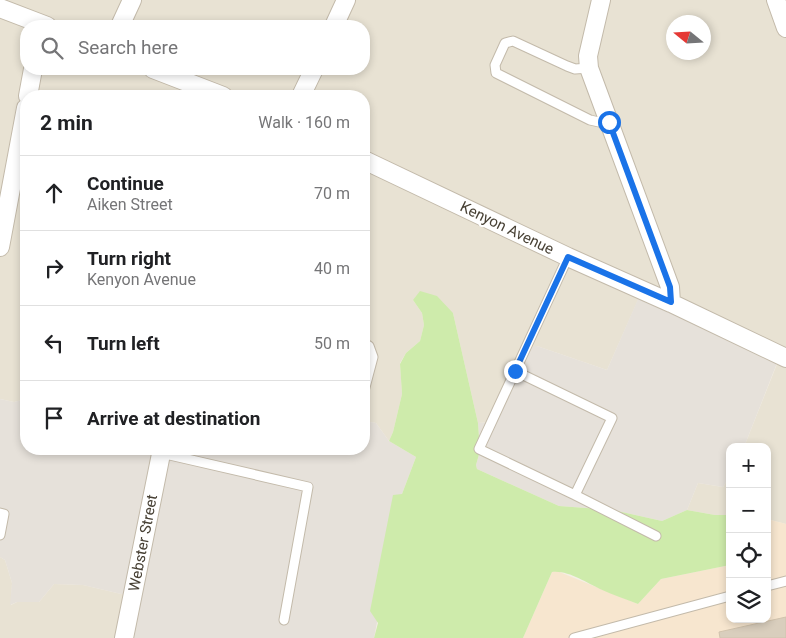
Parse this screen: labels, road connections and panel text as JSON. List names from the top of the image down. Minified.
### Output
{"streets":{"street":["Kenyon Avenue","Webster Street"]},"north":"left","page":{"search":"Search here","heading":["2 min","Walk · 160 m"],"list":[["Continue","Aiken Street","70 m"],["Turn right","Kenyon Avenue","40 m"],["Turn left","50 m"],"Arrive at destination"],"map_buttons":["+","−"]}}
